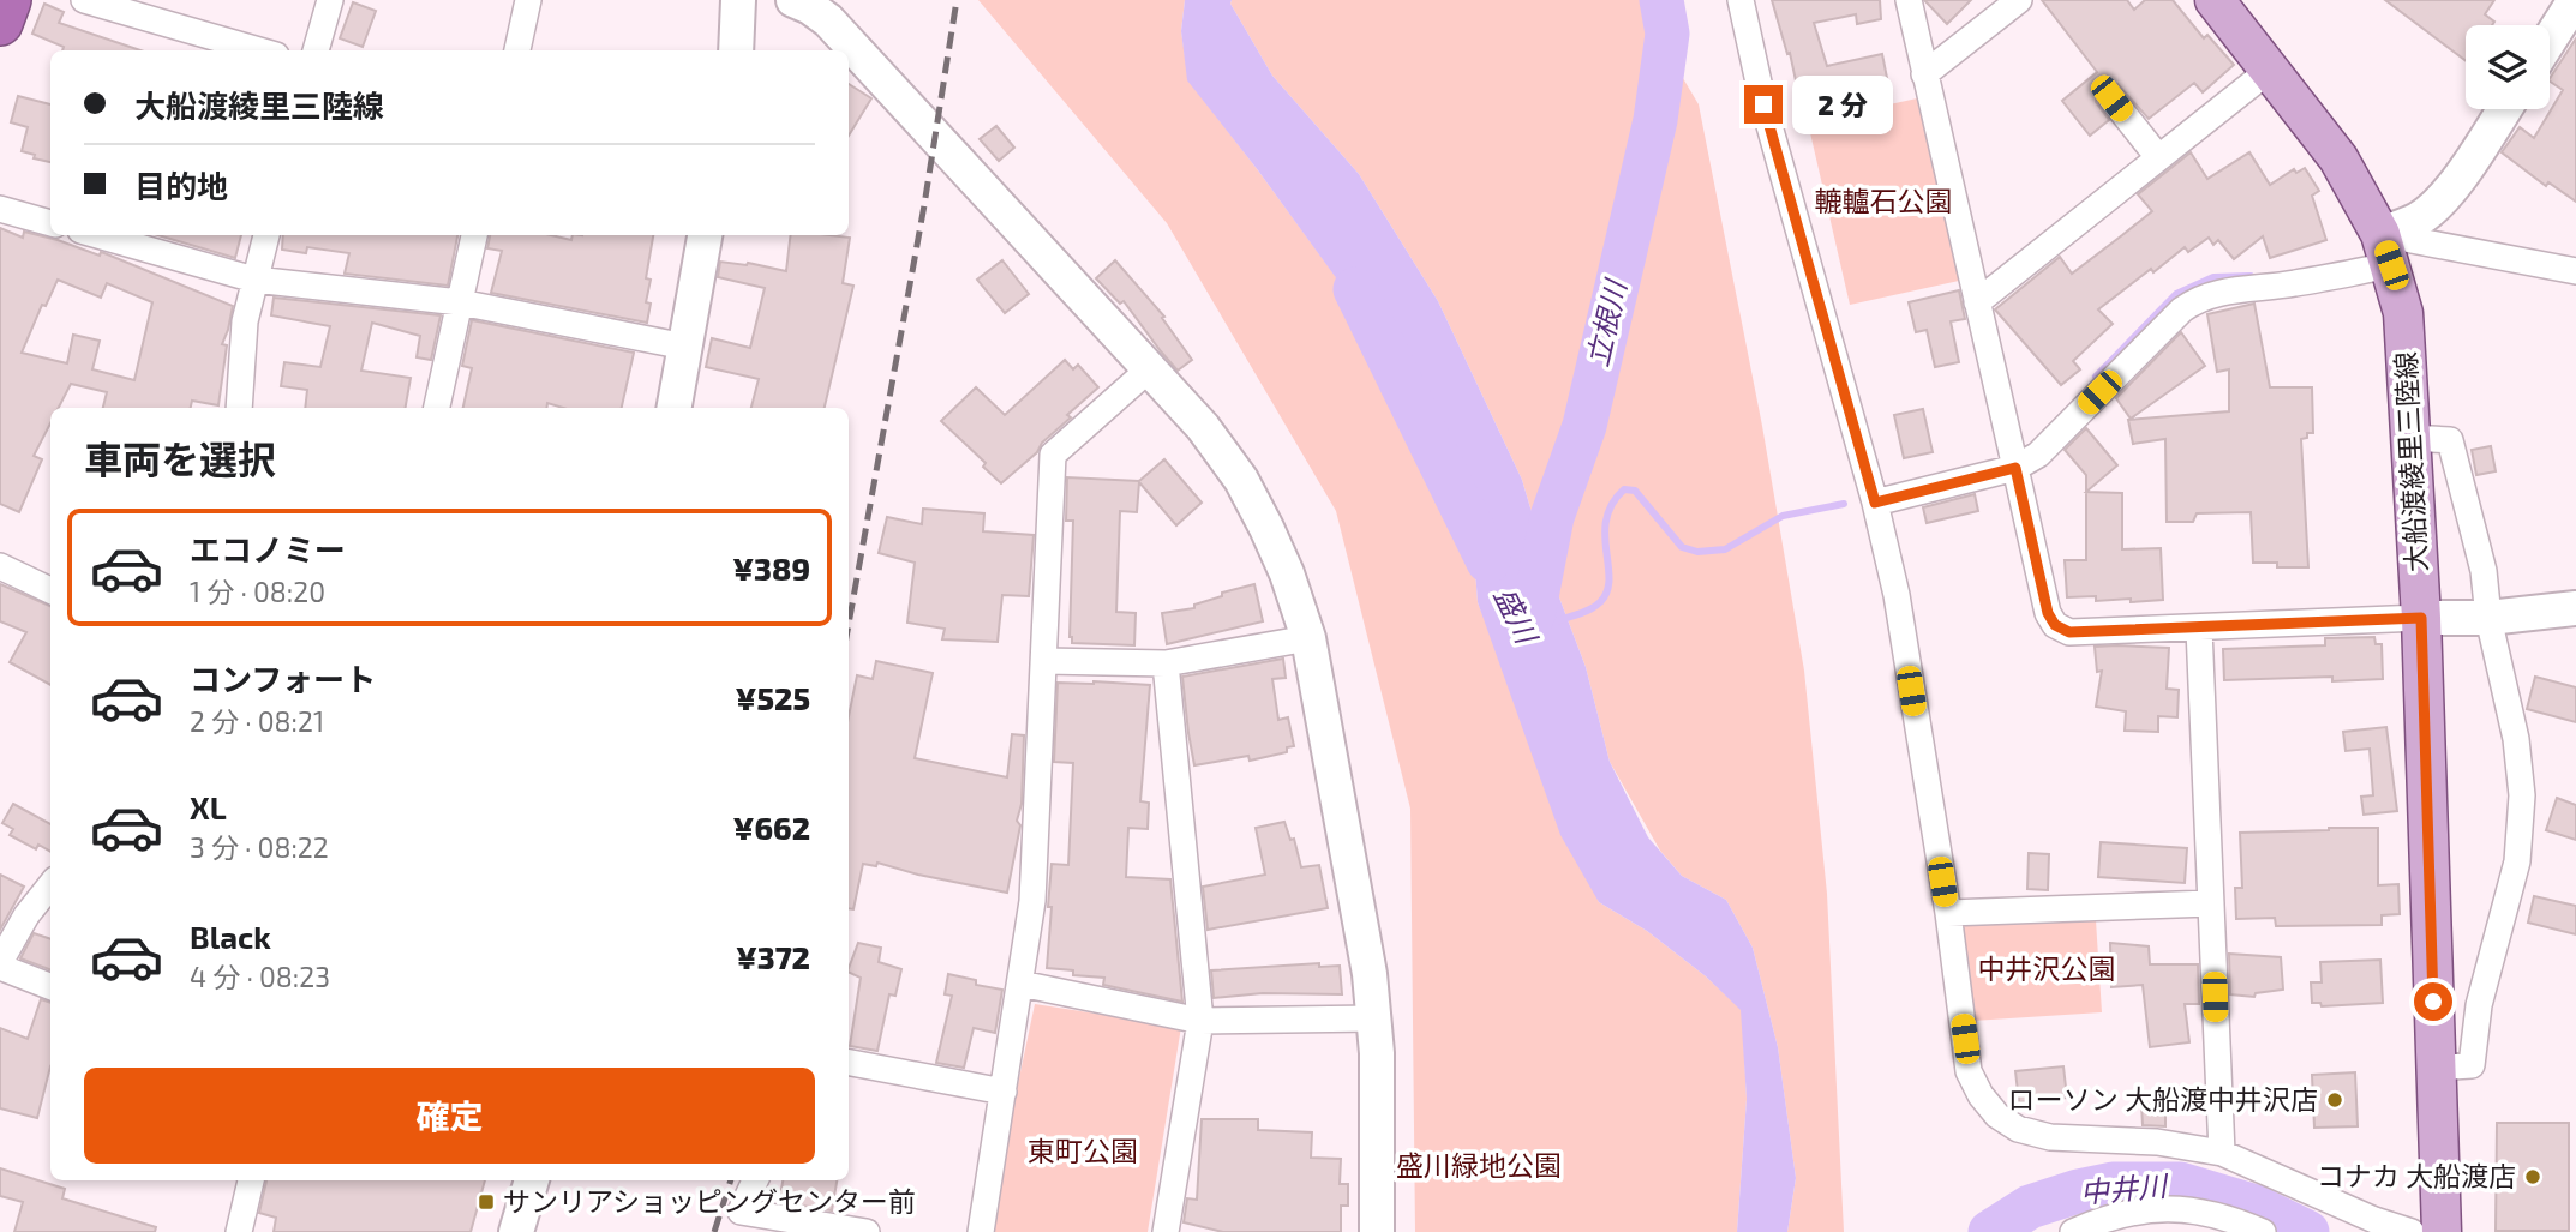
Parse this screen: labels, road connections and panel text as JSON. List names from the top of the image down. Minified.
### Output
{"streets":{"main road":["大船渡綾里三陸線"]},"water":["立根川","盛川","中井川"],"parks":["轆轤石公園","中井沢公園","東町公園","盛川緑地公園"],"places":{"other":["ローソン 大船渡中井沢店","コナカ 大船渡店"],"transit":["サンリアショッピングセンター前"]},"page":{"banner":["大船渡綾里三陸線","目的地"],"bubble":"2 分","heading":"車両を選択","list":[{"name":"エコノミー","note":"1 分 · 08:20","value":"¥389"},{"name":"コンフォート","note":"2 分 · 08:21","value":"¥525"},{"name":"XL","note":"3 分 · 08:22","value":"¥662"},{"name":"Black","note":"4 分 · 08:23","value":"¥372"}],"buttons":"確定"}}
